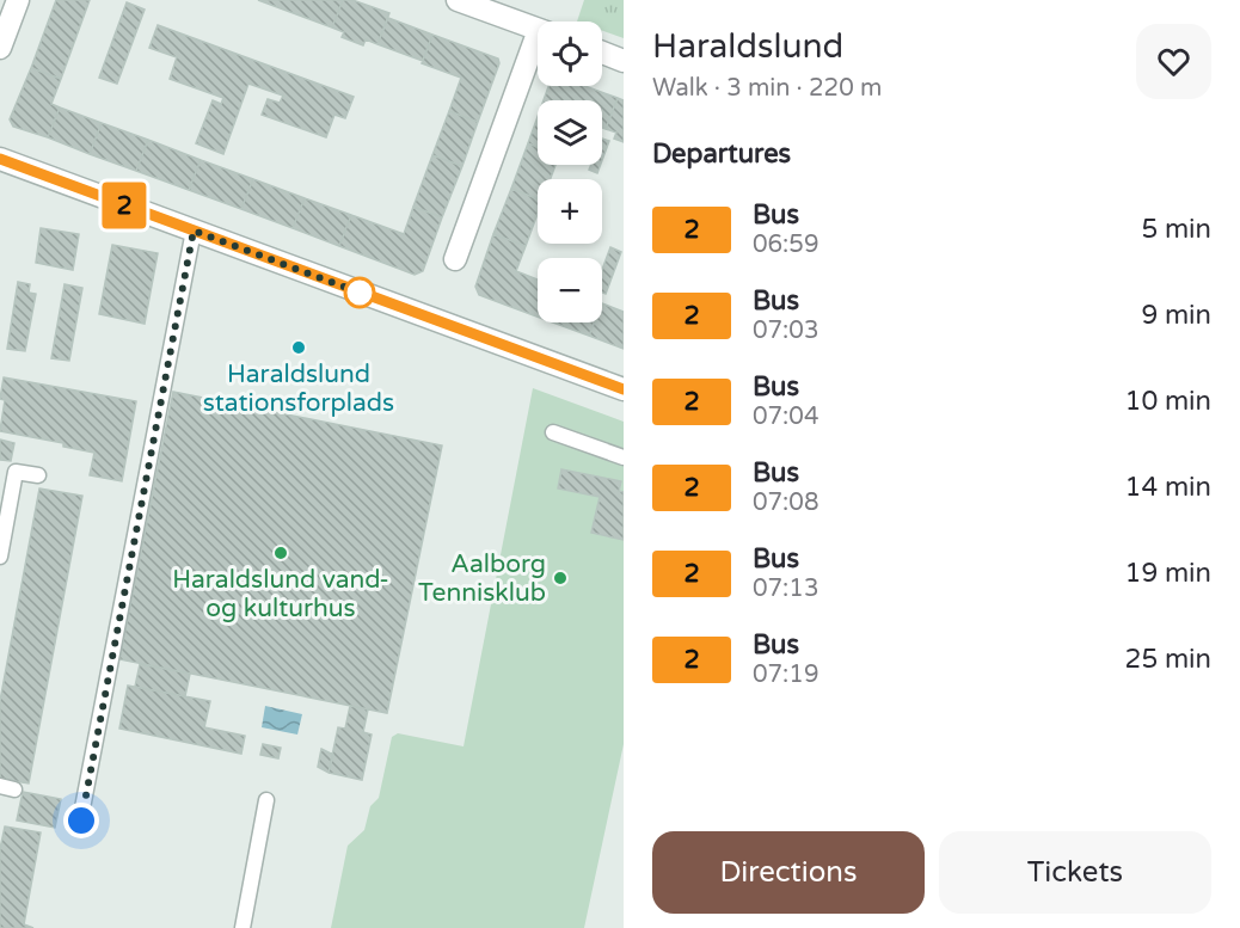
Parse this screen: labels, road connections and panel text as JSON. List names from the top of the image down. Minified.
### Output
{"places":["Haraldslund stationsforplads","Haraldslund vand- og kulturhus","Aalborg Tennisklub"],"lines":["bus line 2"],"page":{"on_map":"2","heading":[["Haraldslund","Walk · 3 min · 220 m"],"Departures"],"map_buttons":["+","−"],"list":[{"mark":"2","name":"Bus","note":"06:59","value":"5 min"},{"mark":"2","name":"Bus","note":"07:03","value":"9 min"},{"mark":"2","name":"Bus","note":"07:04","value":"10 min"},{"mark":"2","name":"Bus","note":"07:08","value":"14 min"},{"mark":"2","name":"Bus","note":"07:13","value":"19 min"},{"mark":"2","name":"Bus","note":"07:19","value":"25 min"}],"buttons":["Directions","Tickets"]}}
